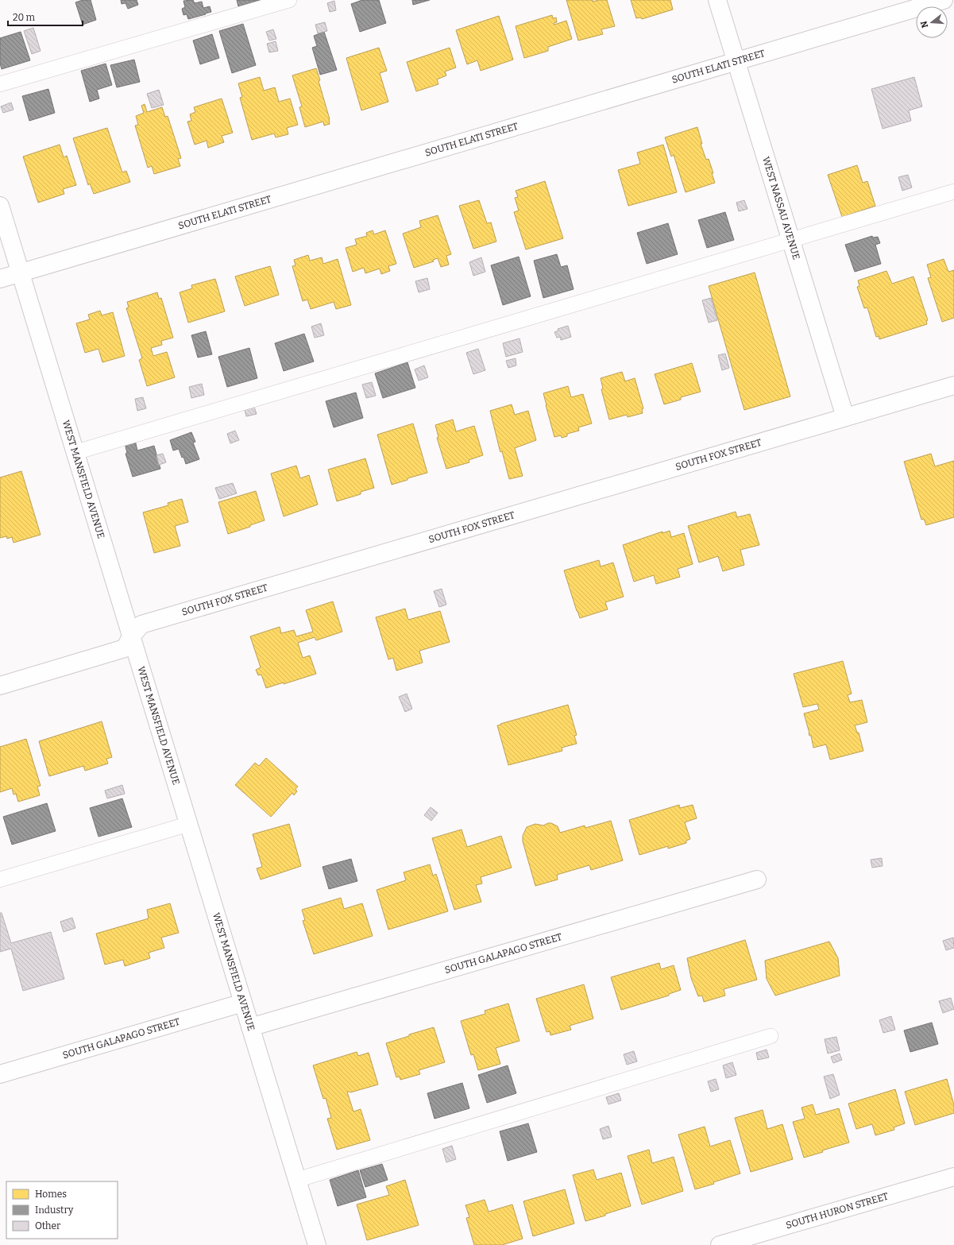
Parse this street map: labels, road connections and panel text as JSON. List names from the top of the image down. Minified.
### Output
{"streets":{"street":["SOUTH ELATI STREET","WEST NASSAU AVENUE","SOUTH FOX STREET","WEST MANSFIELD AVENUE","SOUTH GALAPAGO STREET","SOUTH HURON STREET"]},"crossings":[["SOUTH ELATI STREET","WEST NASSAU AVENUE"],["SOUTH ELATI STREET","WEST MANSFIELD AVENUE"],["WEST NASSAU AVENUE","SOUTH FOX STREET"],["SOUTH FOX STREET","WEST MANSFIELD AVENUE"],["WEST MANSFIELD AVENUE","SOUTH GALAPAGO STREET"]],"legend":["Homes","Industry","Other"],"scale_bar":"20 m","north":"left"}
